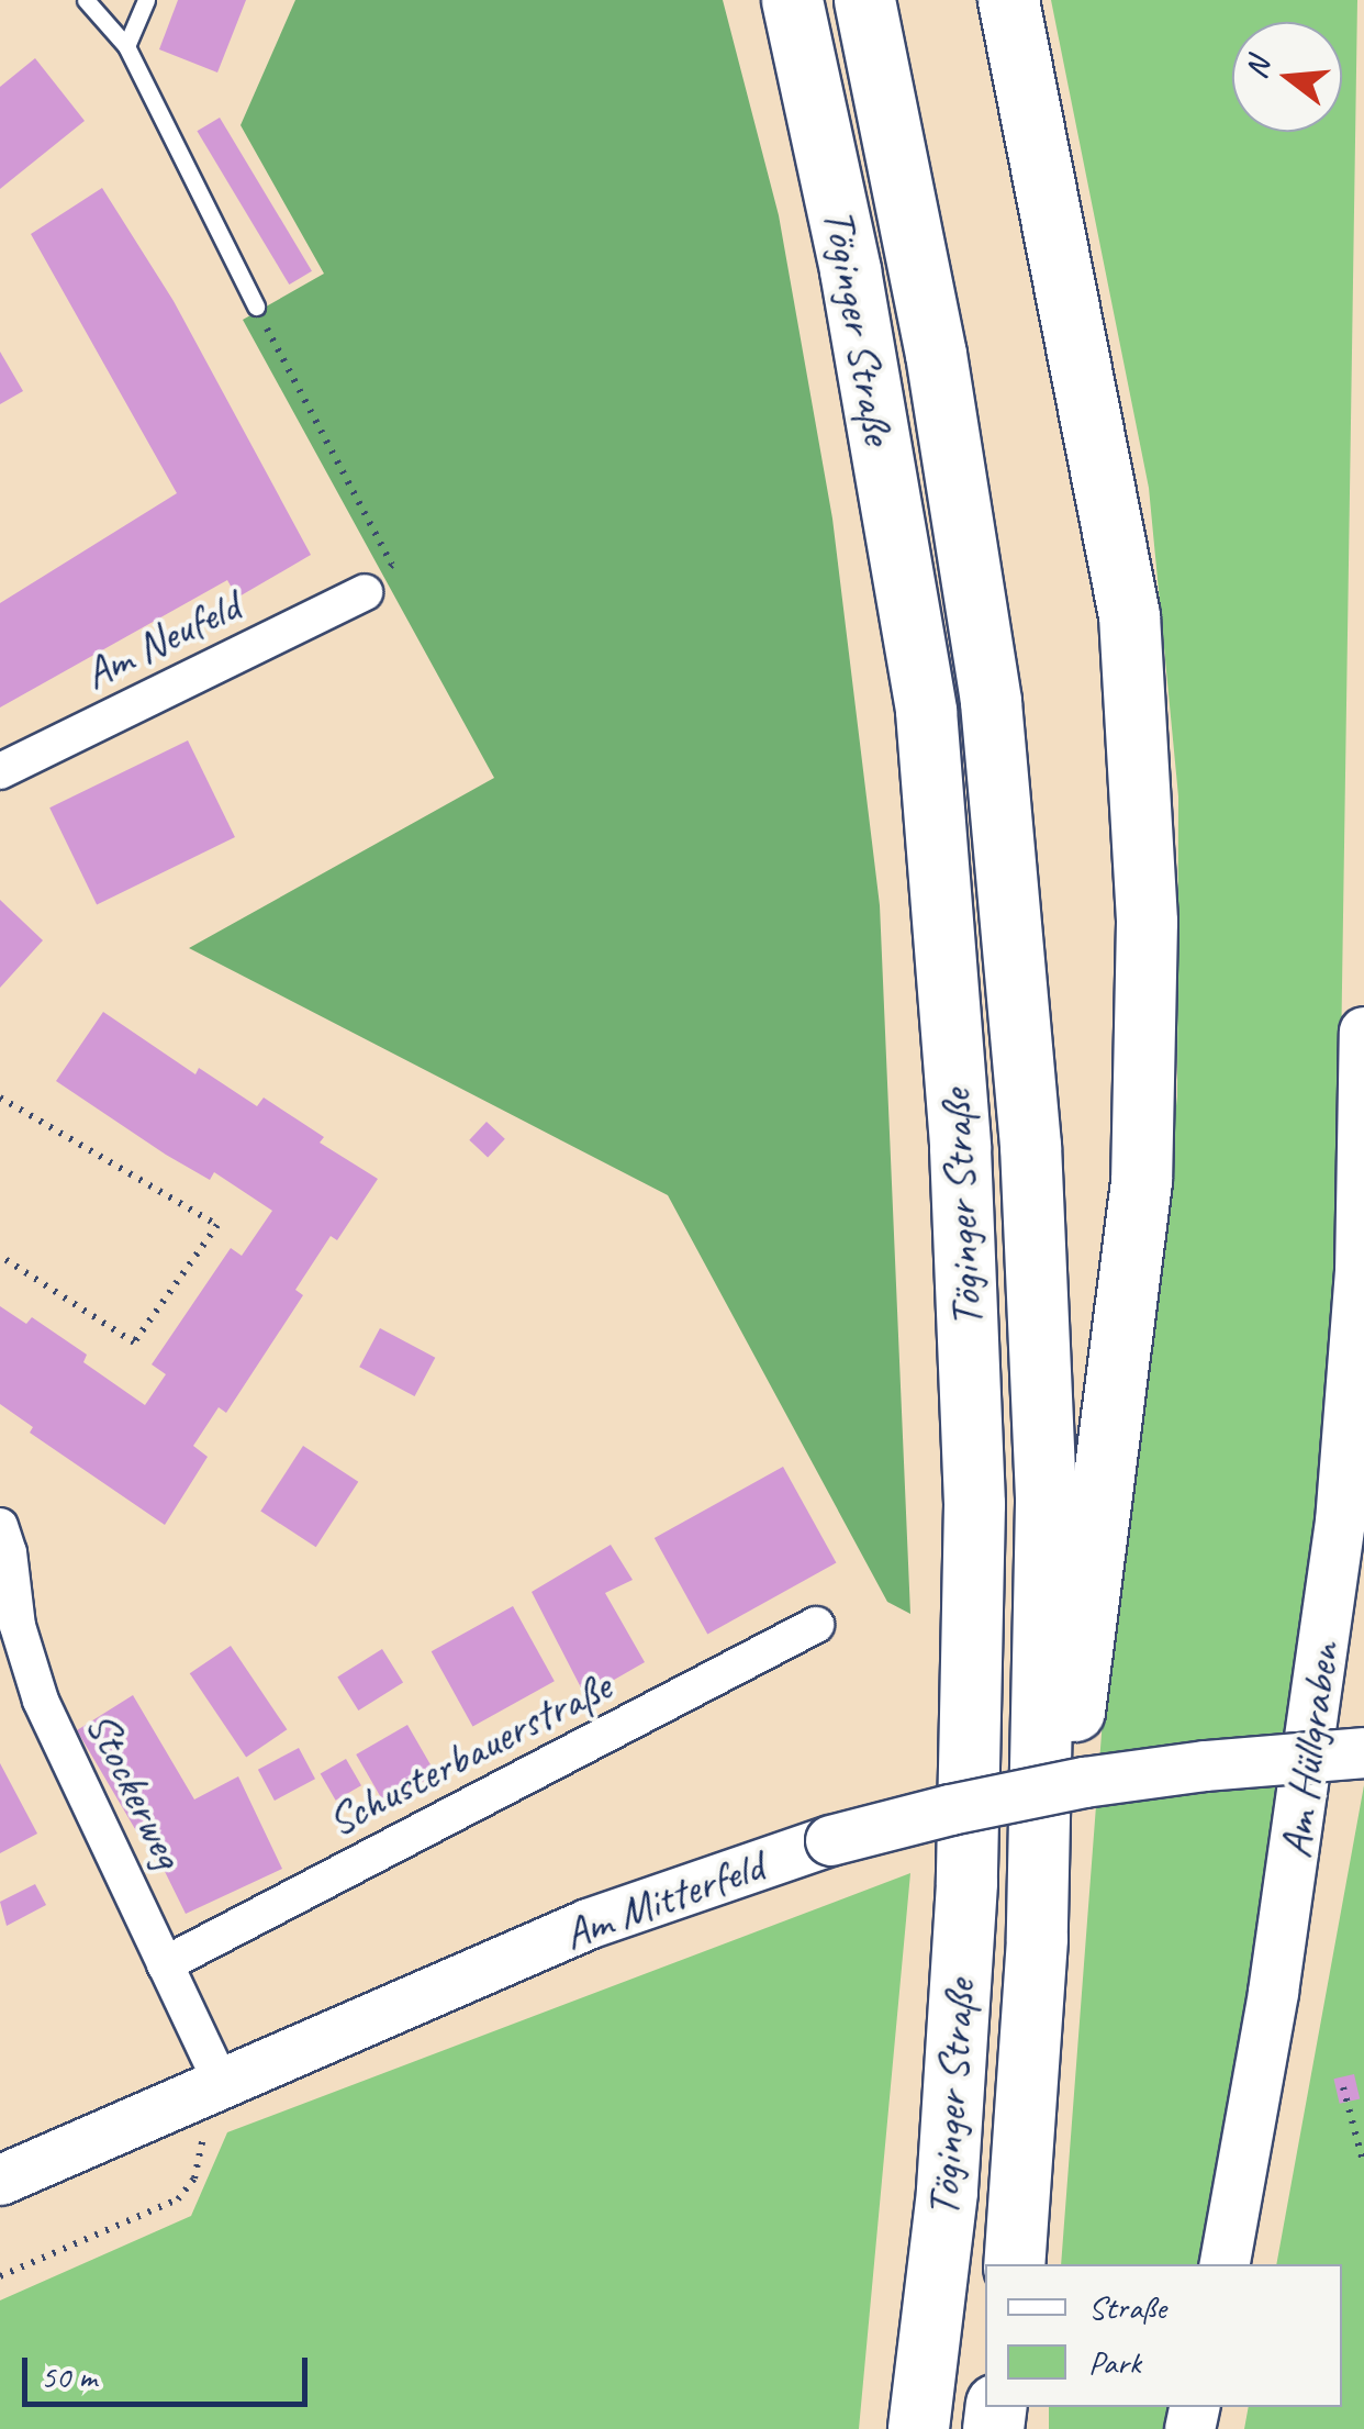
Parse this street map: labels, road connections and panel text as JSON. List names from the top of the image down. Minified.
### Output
{"streets":{"highway":["Töginger Straße"],"street":["Am Neufeld","Am Hüllgraben","Schusterbauerstraße","Stockerweg","Am Mitterfeld"]},"crossings":[["Schusterbauerstraße","Stockerweg"],["Stockerweg","Am Mitterfeld"]],"legend":["Straße","Park"],"scale_bar":"50 m","north":"left"}
